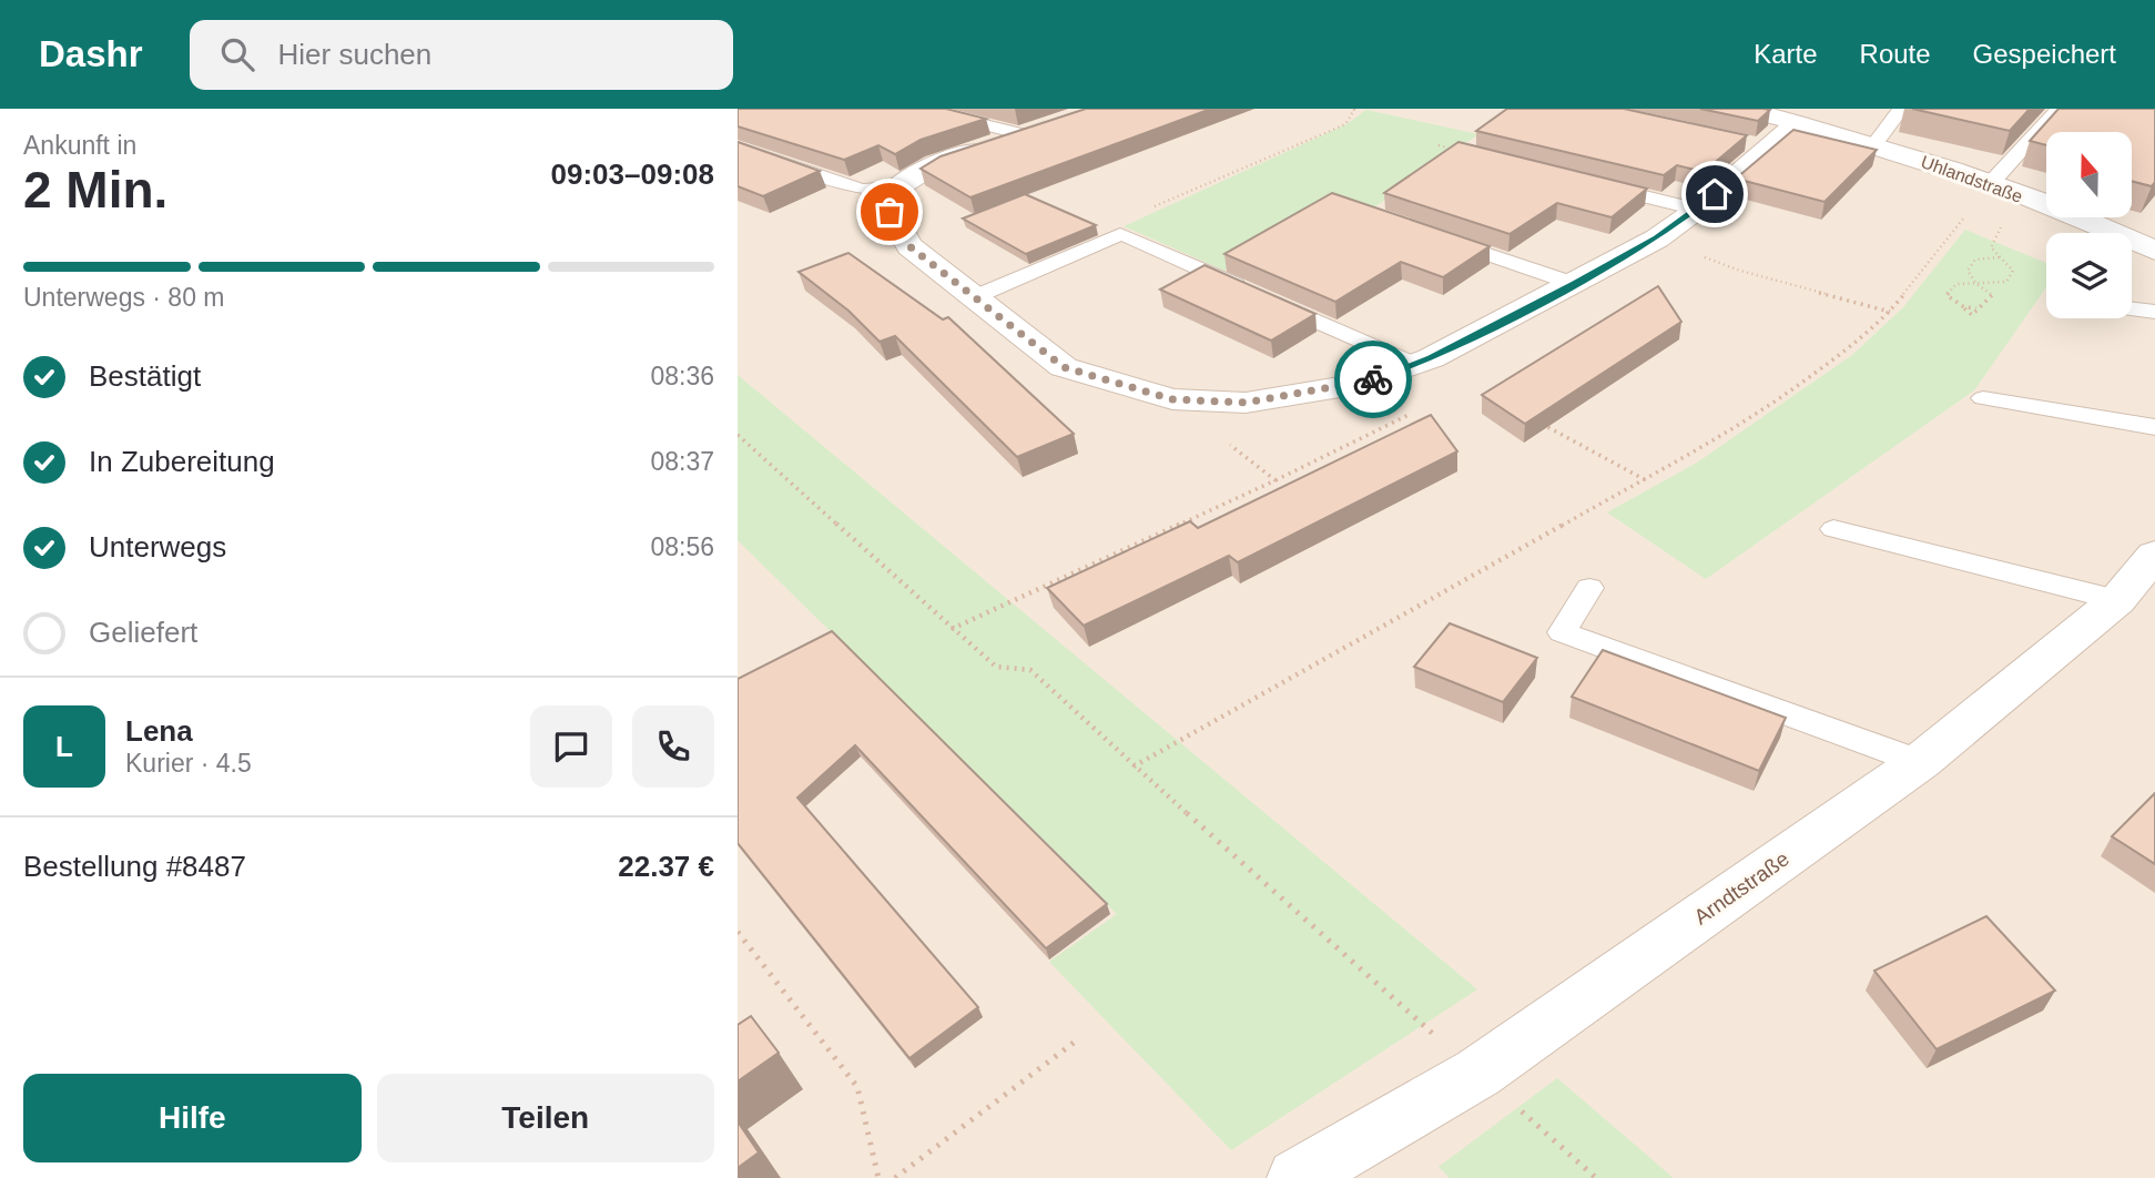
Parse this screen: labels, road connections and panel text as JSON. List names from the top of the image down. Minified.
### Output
{"streets":{"street":["Uhlandstraße","Arndtstraße"]},"north":"top","page":{"header":"Dashr","search":"Hier suchen","nav":["Karte","Route","Gespeichert"],"heading":["2 Min.","Ankunft in","09:03–09:08"],"panel":["Lena","Kurier · 4.5","Bestellung #8487","22.37 €"],"bar":"Unterwegs · 80 m","list":[["Bestätigt","08:36"],["In Zubereitung","08:37"],["Unterwegs","08:56"],"Geliefert"],"round":"L","buttons":["Hilfe","Teilen"]}}
